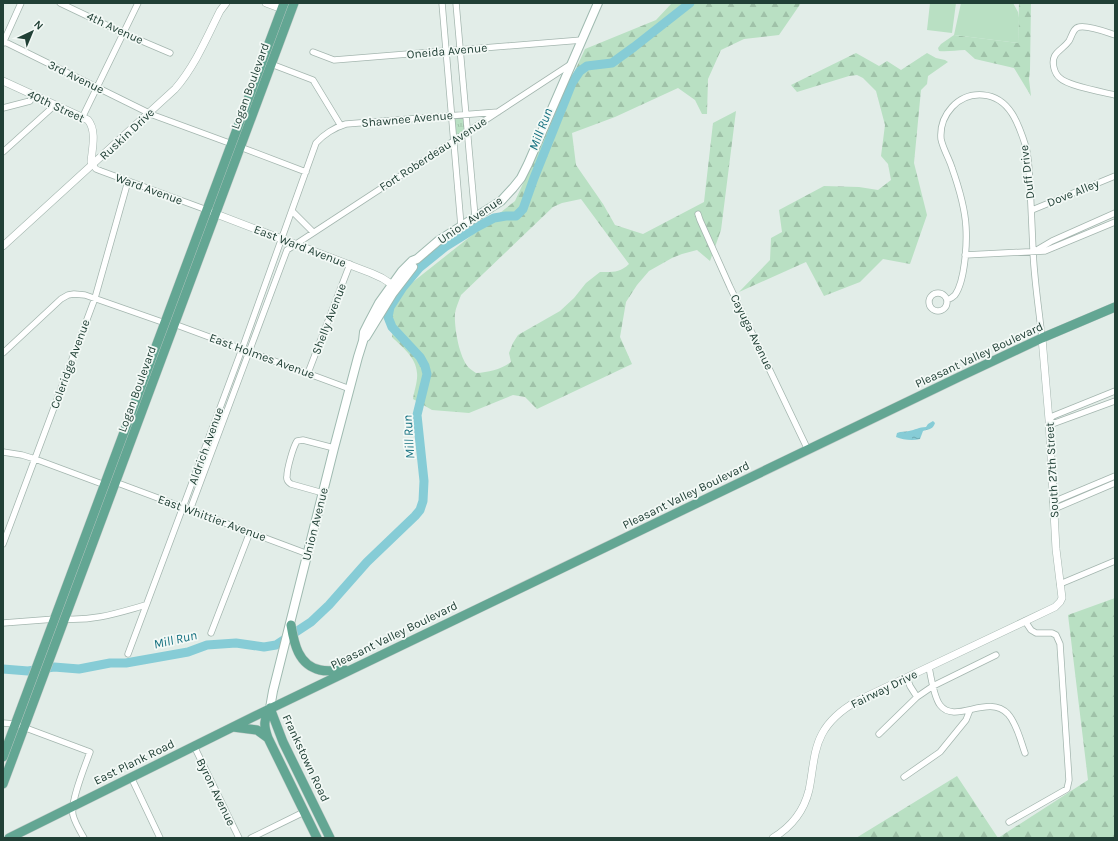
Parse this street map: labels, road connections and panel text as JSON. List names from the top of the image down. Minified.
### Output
{"streets":{"main road":["Logan Boulevard","Union Avenue","Pleasant Valley Boulevard","Frankstown Road","East Plank Road"],"street":["4th Avenue","Oneida Avenue","3rd Avenue","40th Street","Shawnee Avenue","Ruskin Drive","Fort Roberdeau Avenue","Duff Drive","Ward Avenue","Dove Alley","East Ward Avenue","Shelly Avenue","Cayuga Avenue","East Holmes Avenue","Coleridge Avenue","Aldrich Avenue","South 27th Street","East Whittier Avenue","Fairway Drive","Byron Avenue"]},"crossings":[["Oneida Avenue","Union Avenue"],["3rd Avenue","Logan Boulevard"],["3rd Avenue","Ruskin Drive"],["3rd Avenue","Aldrich Avenue"],["Logan Boulevard","Ward Avenue"],["Logan Boulevard","East Ward Avenue"],["Logan Boulevard","East Holmes Avenue"],["Logan Boulevard","East Whittier Avenue"],["40th Street","Ruskin Drive"],["40th Street","Ward Avenue"],["Shawnee Avenue","Fort Roberdeau Avenue"],["Shawnee Avenue","Aldrich Avenue"],["Ruskin Drive","Ward Avenue"],["Fort Roberdeau Avenue","Union Avenue"],["Fort Roberdeau Avenue","East Ward Avenue"],["Fort Roberdeau Avenue","Aldrich Avenue"],["Duff Drive","Dove Alley"],["Duff Drive","Pleasant Valley Boulevard"],["Duff Drive","South 27th Street"],["Ward Avenue","East Ward Avenue"],["Ward Avenue","Coleridge Avenue"],["Union Avenue","East Ward Avenue"],["Union Avenue","Pleasant Valley Boulevard"],["Union Avenue","East Holmes Avenue"],["Union Avenue","East Whittier Avenue"],["Union Avenue","Frankstown Road"],["Union Avenue","East Plank Road"],["East Ward Avenue","Shelly Avenue"],["East Ward Avenue","Aldrich Avenue"],["Shelly Avenue","East Holmes Avenue"],["Cayuga Avenue","Pleasant Valley Boulevard"],["Pleasant Valley Boulevard","South 27th Street"],["Pleasant Valley Boulevard","Frankstown Road"],["Pleasant Valley Boulevard","East Plank Road"],["East Holmes Avenue","Coleridge Avenue"],["East Holmes Avenue","Aldrich Avenue"],["Aldrich Avenue","East Whittier Avenue"],["South 27th Street","Fairway Drive"],["Frankstown Road","East Plank Road"],["East Plank Road","Byron Avenue"]],"water":["Mill Run"],"north":"top right"}
